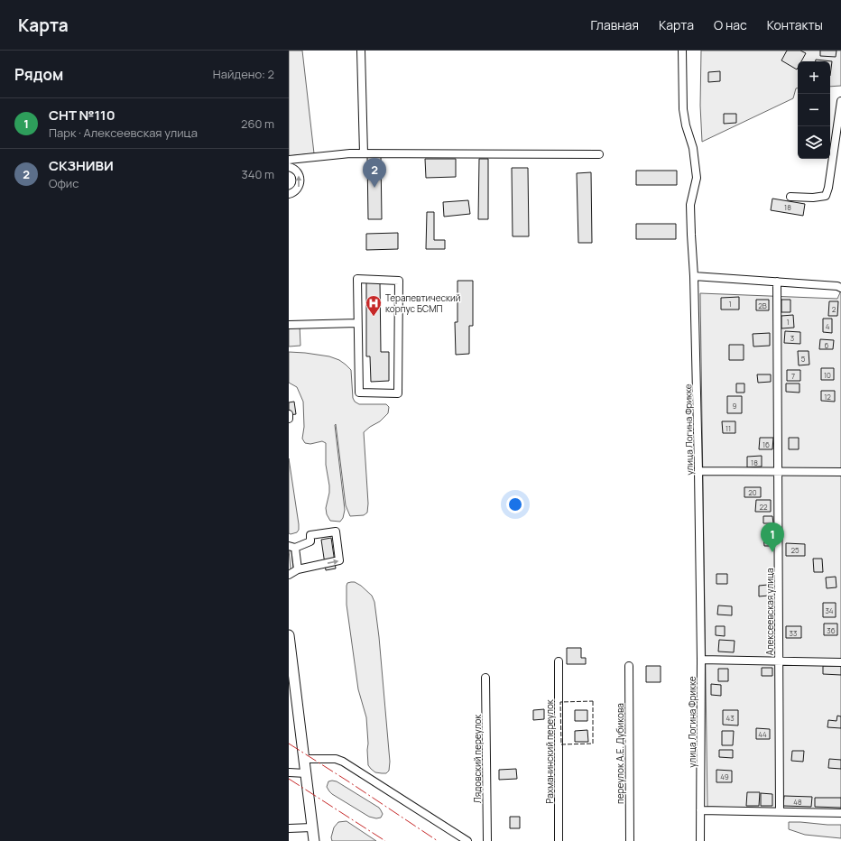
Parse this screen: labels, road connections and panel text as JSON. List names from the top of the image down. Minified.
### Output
{"streets":{"street":["улица Логина Фрикке","Алексеевская улица","Рахманинский переулок","переулок А.Е. Дубикова","Лядовский переулок"]},"places":{"hospital":["Терапевтический корпус БСМП"]},"house_numbers":["18","1","2В","2","1","4","3","6","5","10","7","12","9","11","16","18","20","22","25","34","36","33","43","44","49","48"],"page":{"header":"Карта","nav":["Главная","Карта","О нас","Контакты"],"heading":["Рядом","Найдено: 2"],"map_buttons":["+","−"],"list":[{"mark":"1","name":"СНТ №110","note":"Парк · Алексеевская улица","value":"260 m"},{"mark":"2","name":"СКЗНИВИ","note":"Офис","value":"340 m"}],"pins":["2","1"]}}
